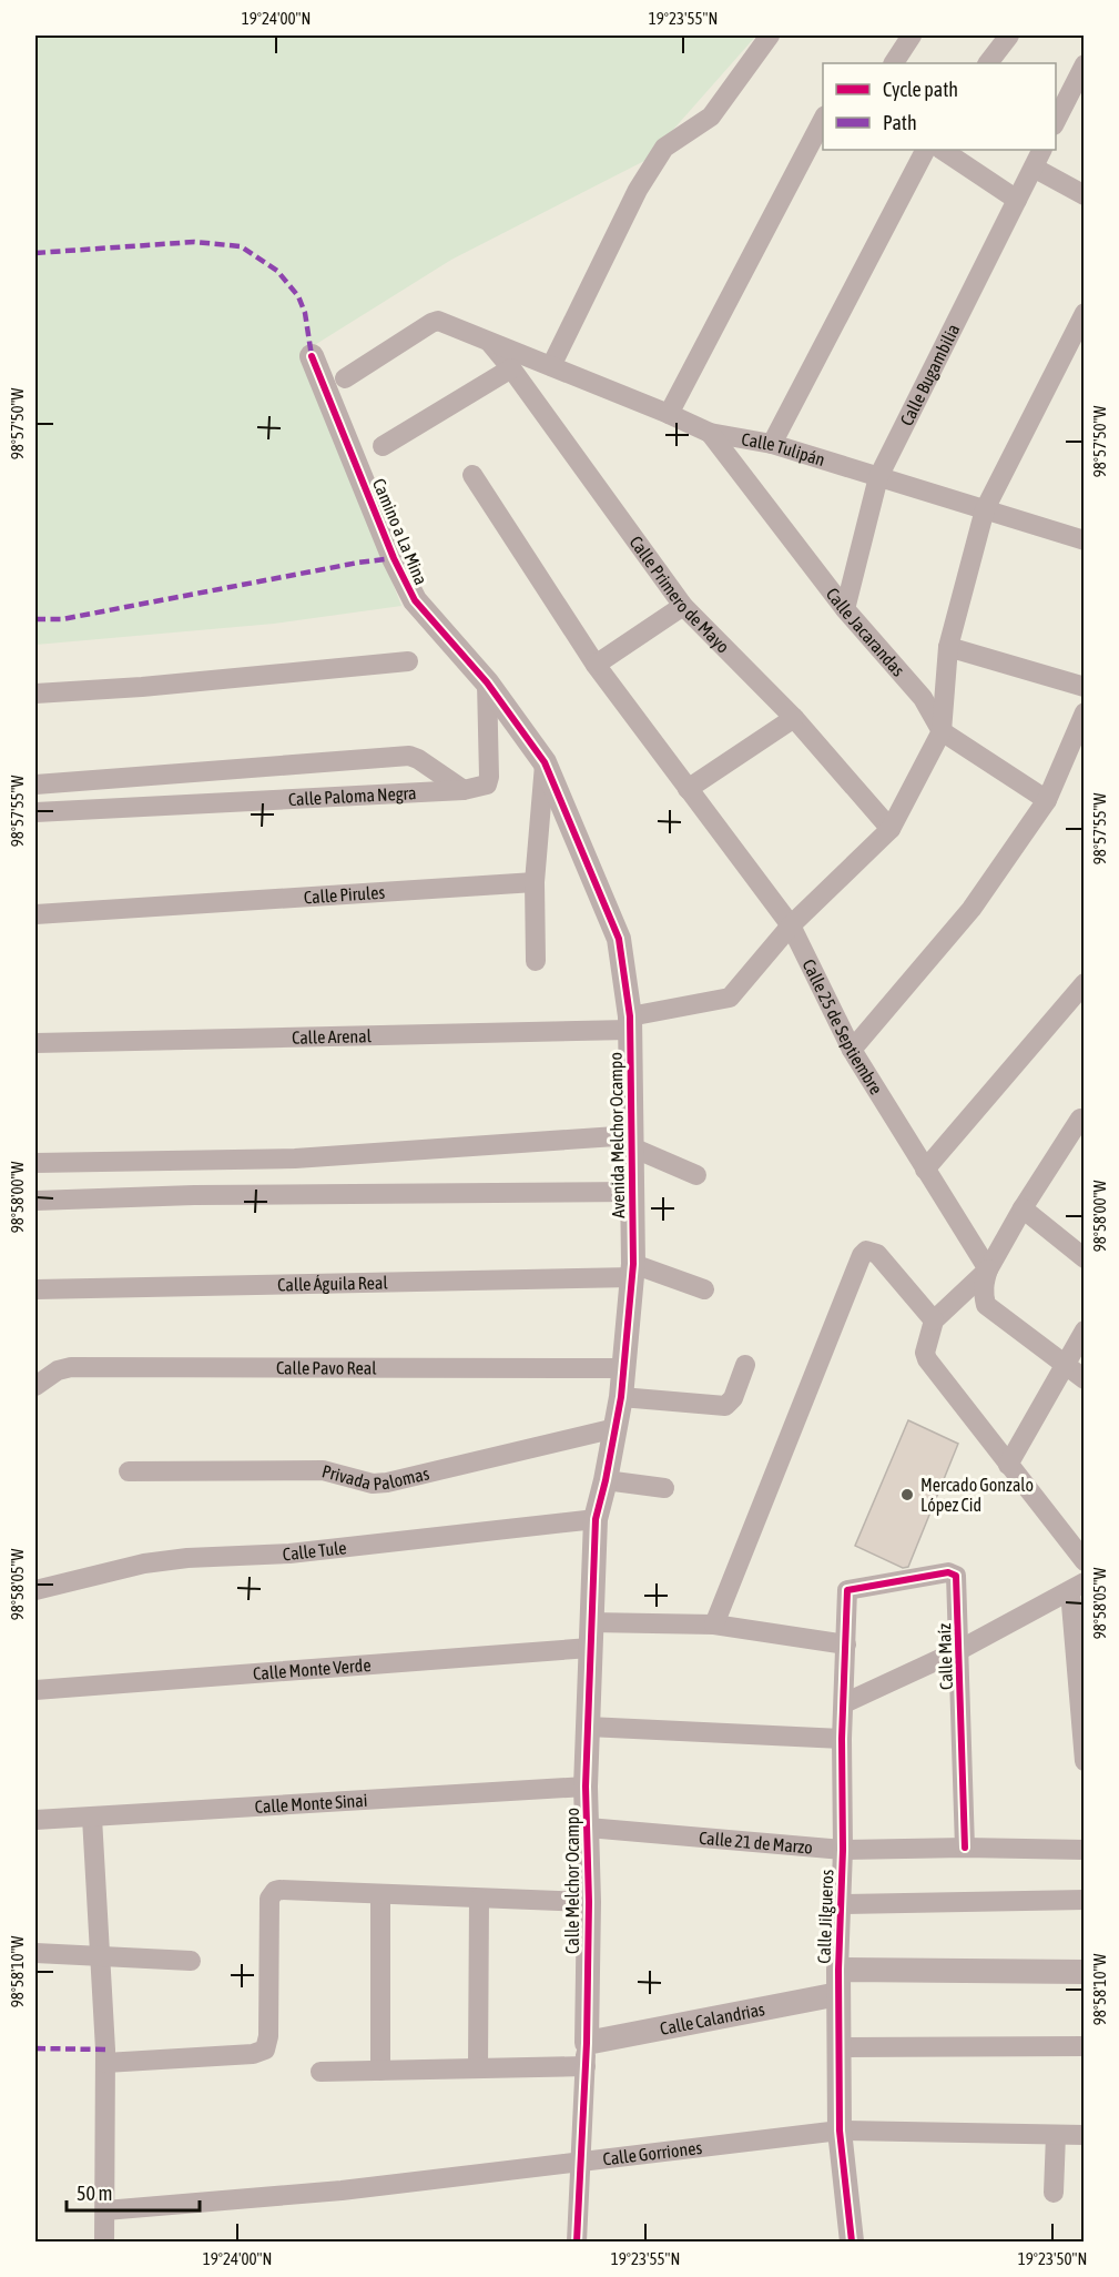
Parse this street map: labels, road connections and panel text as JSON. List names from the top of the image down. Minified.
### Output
{"streets":{"street":["Calle Bugambilia","Calle Tulipán","Camino a La Mina","Calle Primero de Mayo","Calle Jacarandas","Calle Paloma Negra","Calle Pirules","Calle 25 de Septiembre","Calle Arenal","Avenida Melchor Ocampo","Calle Águila Real","Calle Pavo Real","Privada Palomas","Calle Tule","Calle Maíz","Calle Monte Verde","Calle Monte Sinai","Calle 21 de Marzo","Calle Melchor Ocampo","Calle Jilgueros","Calle Calandrias","Calle Gorriones"]},"crossings":[["Calle Bugambilia","Calle Tulipán"],["Calle Bugambilia","Calle Jacarandas"],["Calle Tulipán","Calle Primero de Mayo"],["Calle Tulipán","Calle Jacarandas"],["Camino a La Mina","Calle Paloma Negra"],["Camino a La Mina","Avenida Melchor Ocampo"],["Calle Primero de Mayo","Calle Arenal"],["Calle Jacarandas","Calle Arenal"],["Calle 25 de Septiembre","Calle Arenal"],["Calle Arenal","Avenida Melchor Ocampo"],["Avenida Melchor Ocampo","Calle Águila Real"],["Avenida Melchor Ocampo","Calle Pavo Real"],["Avenida Melchor Ocampo","Privada Palomas"],["Avenida Melchor Ocampo","Calle Tule"],["Avenida Melchor Ocampo","Calle Melchor Ocampo"],["Calle Tule","Calle Melchor Ocampo"],["Calle Maíz","Calle 21 de Marzo"],["Calle Maíz","Calle Jilgueros"],["Calle Monte Verde","Calle Melchor Ocampo"],["Calle Monte Sinai","Calle Melchor Ocampo"],["Calle 21 de Marzo","Calle Melchor Ocampo"],["Calle 21 de Marzo","Calle Jilgueros"],["Calle Melchor Ocampo","Calle Calandrias"],["Calle Melchor Ocampo","Calle Gorriones"],["Calle Jilgueros","Calle Calandrias"],["Calle Jilgueros","Calle Gorriones"]],"places":["Mercado Gonzalo López Cid"],"legend":["Cycle path","Path"],"scale_bar":"50 m","coordinates":["19°24'00\"N","19°23'55\"N","98°57'50\"W","98°57'55\"W","98°58'00\"W","98°58'05\"W","98°58'10\"W","19°23'50\"N"]}
